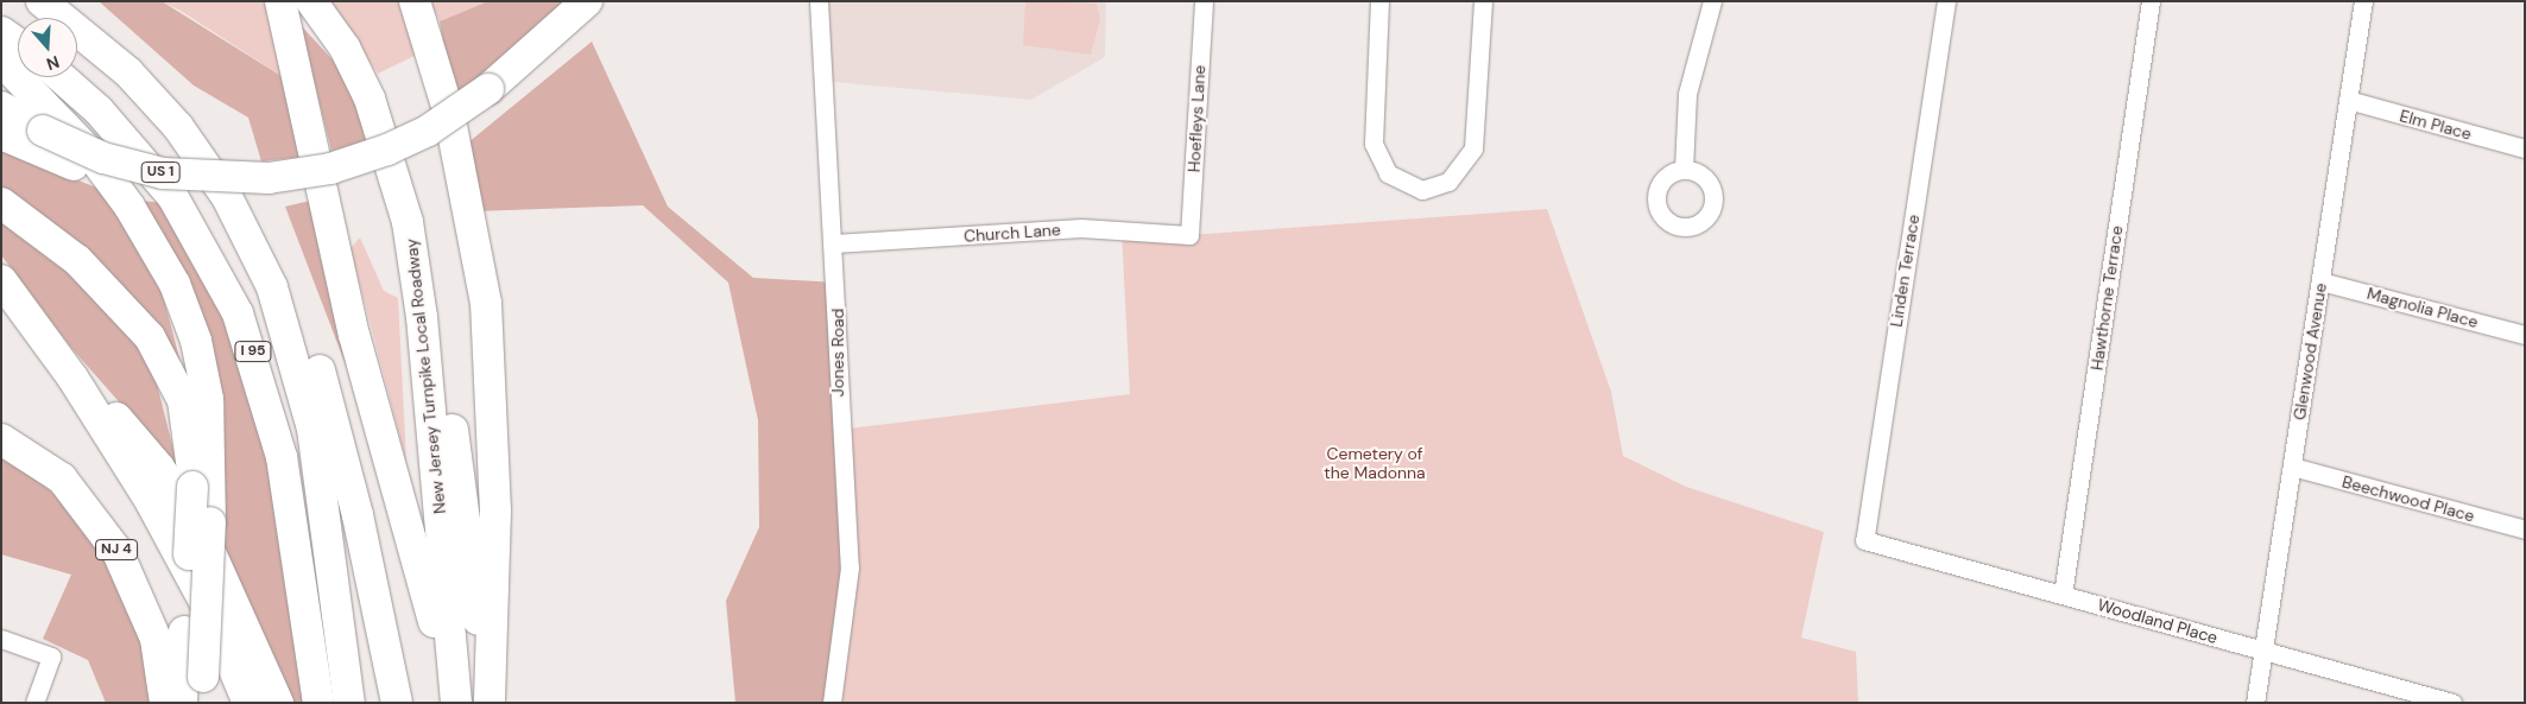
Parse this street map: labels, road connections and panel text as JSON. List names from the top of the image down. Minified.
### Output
{"streets":{"highway":["US 1","I 95","New Jersey Turnpike Local Roadway","NJ 4"],"street":["Hoefleys Lane","Elm Place","Church Lane","Linden Terrace","Hawthorne Terrace","Magnolia Place","Glenwood Avenue","Jones Road","Beechwood Place","Woodland Place"]},"crossings":[["Hoefleys Lane","Church Lane"],["Elm Place","Glenwood Avenue"],["Church Lane","Jones Road"],["Linden Terrace","Woodland Place"],["Hawthorne Terrace","Woodland Place"],["Magnolia Place","Glenwood Avenue"],["Glenwood Avenue","Beechwood Place"],["Glenwood Avenue","Woodland Place"]],"parks":["Cemetery of the Madonna"],"north":"bottom"}
